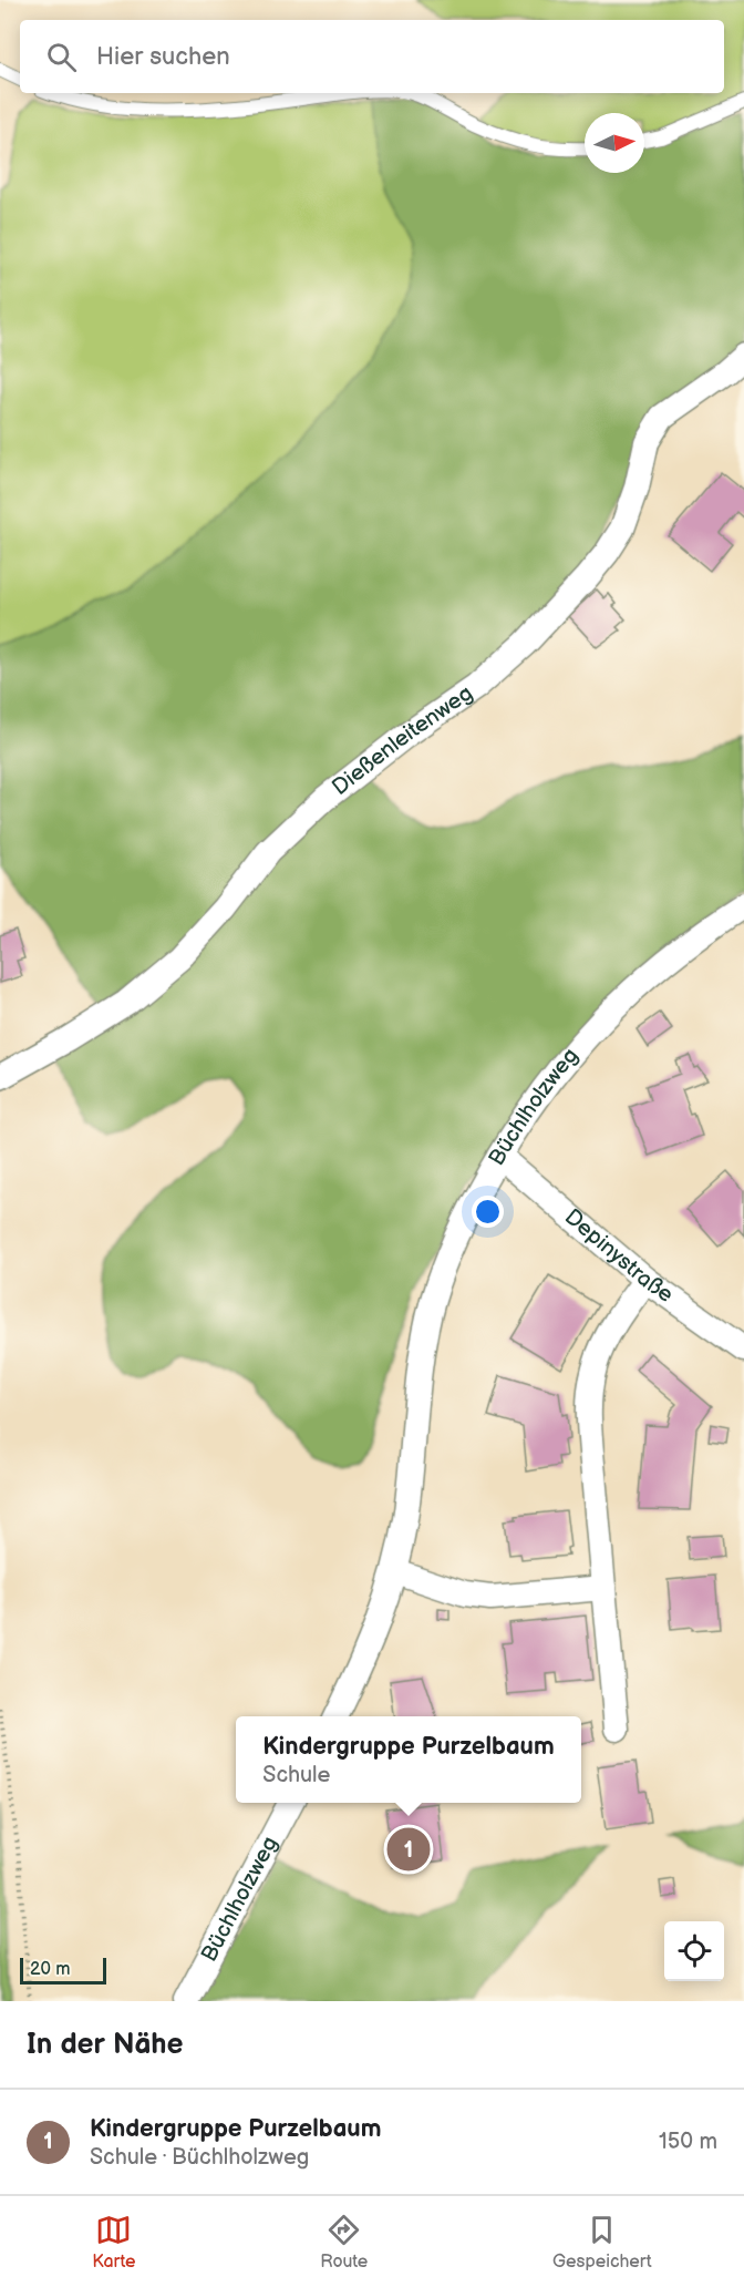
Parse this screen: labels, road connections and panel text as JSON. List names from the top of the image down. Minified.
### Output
{"streets":{"street":["Dießenleitenweg","Büchlholzweg","Depinystraße"]},"crossings":[["Büchlholzweg","Depinystraße"]],"scale_bar":"20 m","north":"right","page":{"search":"Hier suchen","popup":["Kindergruppe Purzelbaum","Schule"],"pins":"1","scale":"20 m","heading":"In der Nähe","list":[{"mark":"1","name":"Kindergruppe Purzelbaum","note":"Schule · Büchlholzweg","value":"150 m"}],"nav":["Karte","Route","Gespeichert"]}}
